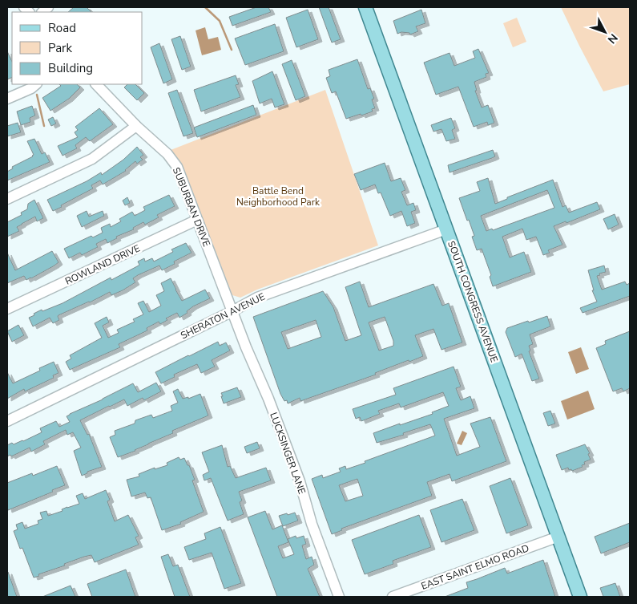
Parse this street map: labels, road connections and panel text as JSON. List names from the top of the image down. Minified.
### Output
{"streets":{"main road":["SOUTH CONGRESS AVENUE"],"street":["SUBURBAN DRIVE","ROWLAND DRIVE","SHERATON AVENUE","LUCKSINGER LANE","EAST SAINT ELMO ROAD"]},"crossings":[["SUBURBAN DRIVE","ROWLAND DRIVE"],["SUBURBAN DRIVE","SHERATON AVENUE"],["SUBURBAN DRIVE","LUCKSINGER LANE"],["SOUTH CONGRESS AVENUE","SHERATON AVENUE"],["SOUTH CONGRESS AVENUE","EAST SAINT ELMO ROAD"],["SHERATON AVENUE","LUCKSINGER LANE"]],"parks":["Battle Bend Neighborhood Park"],"legend":["Road","Park","Building"],"north":"bottom right"}
